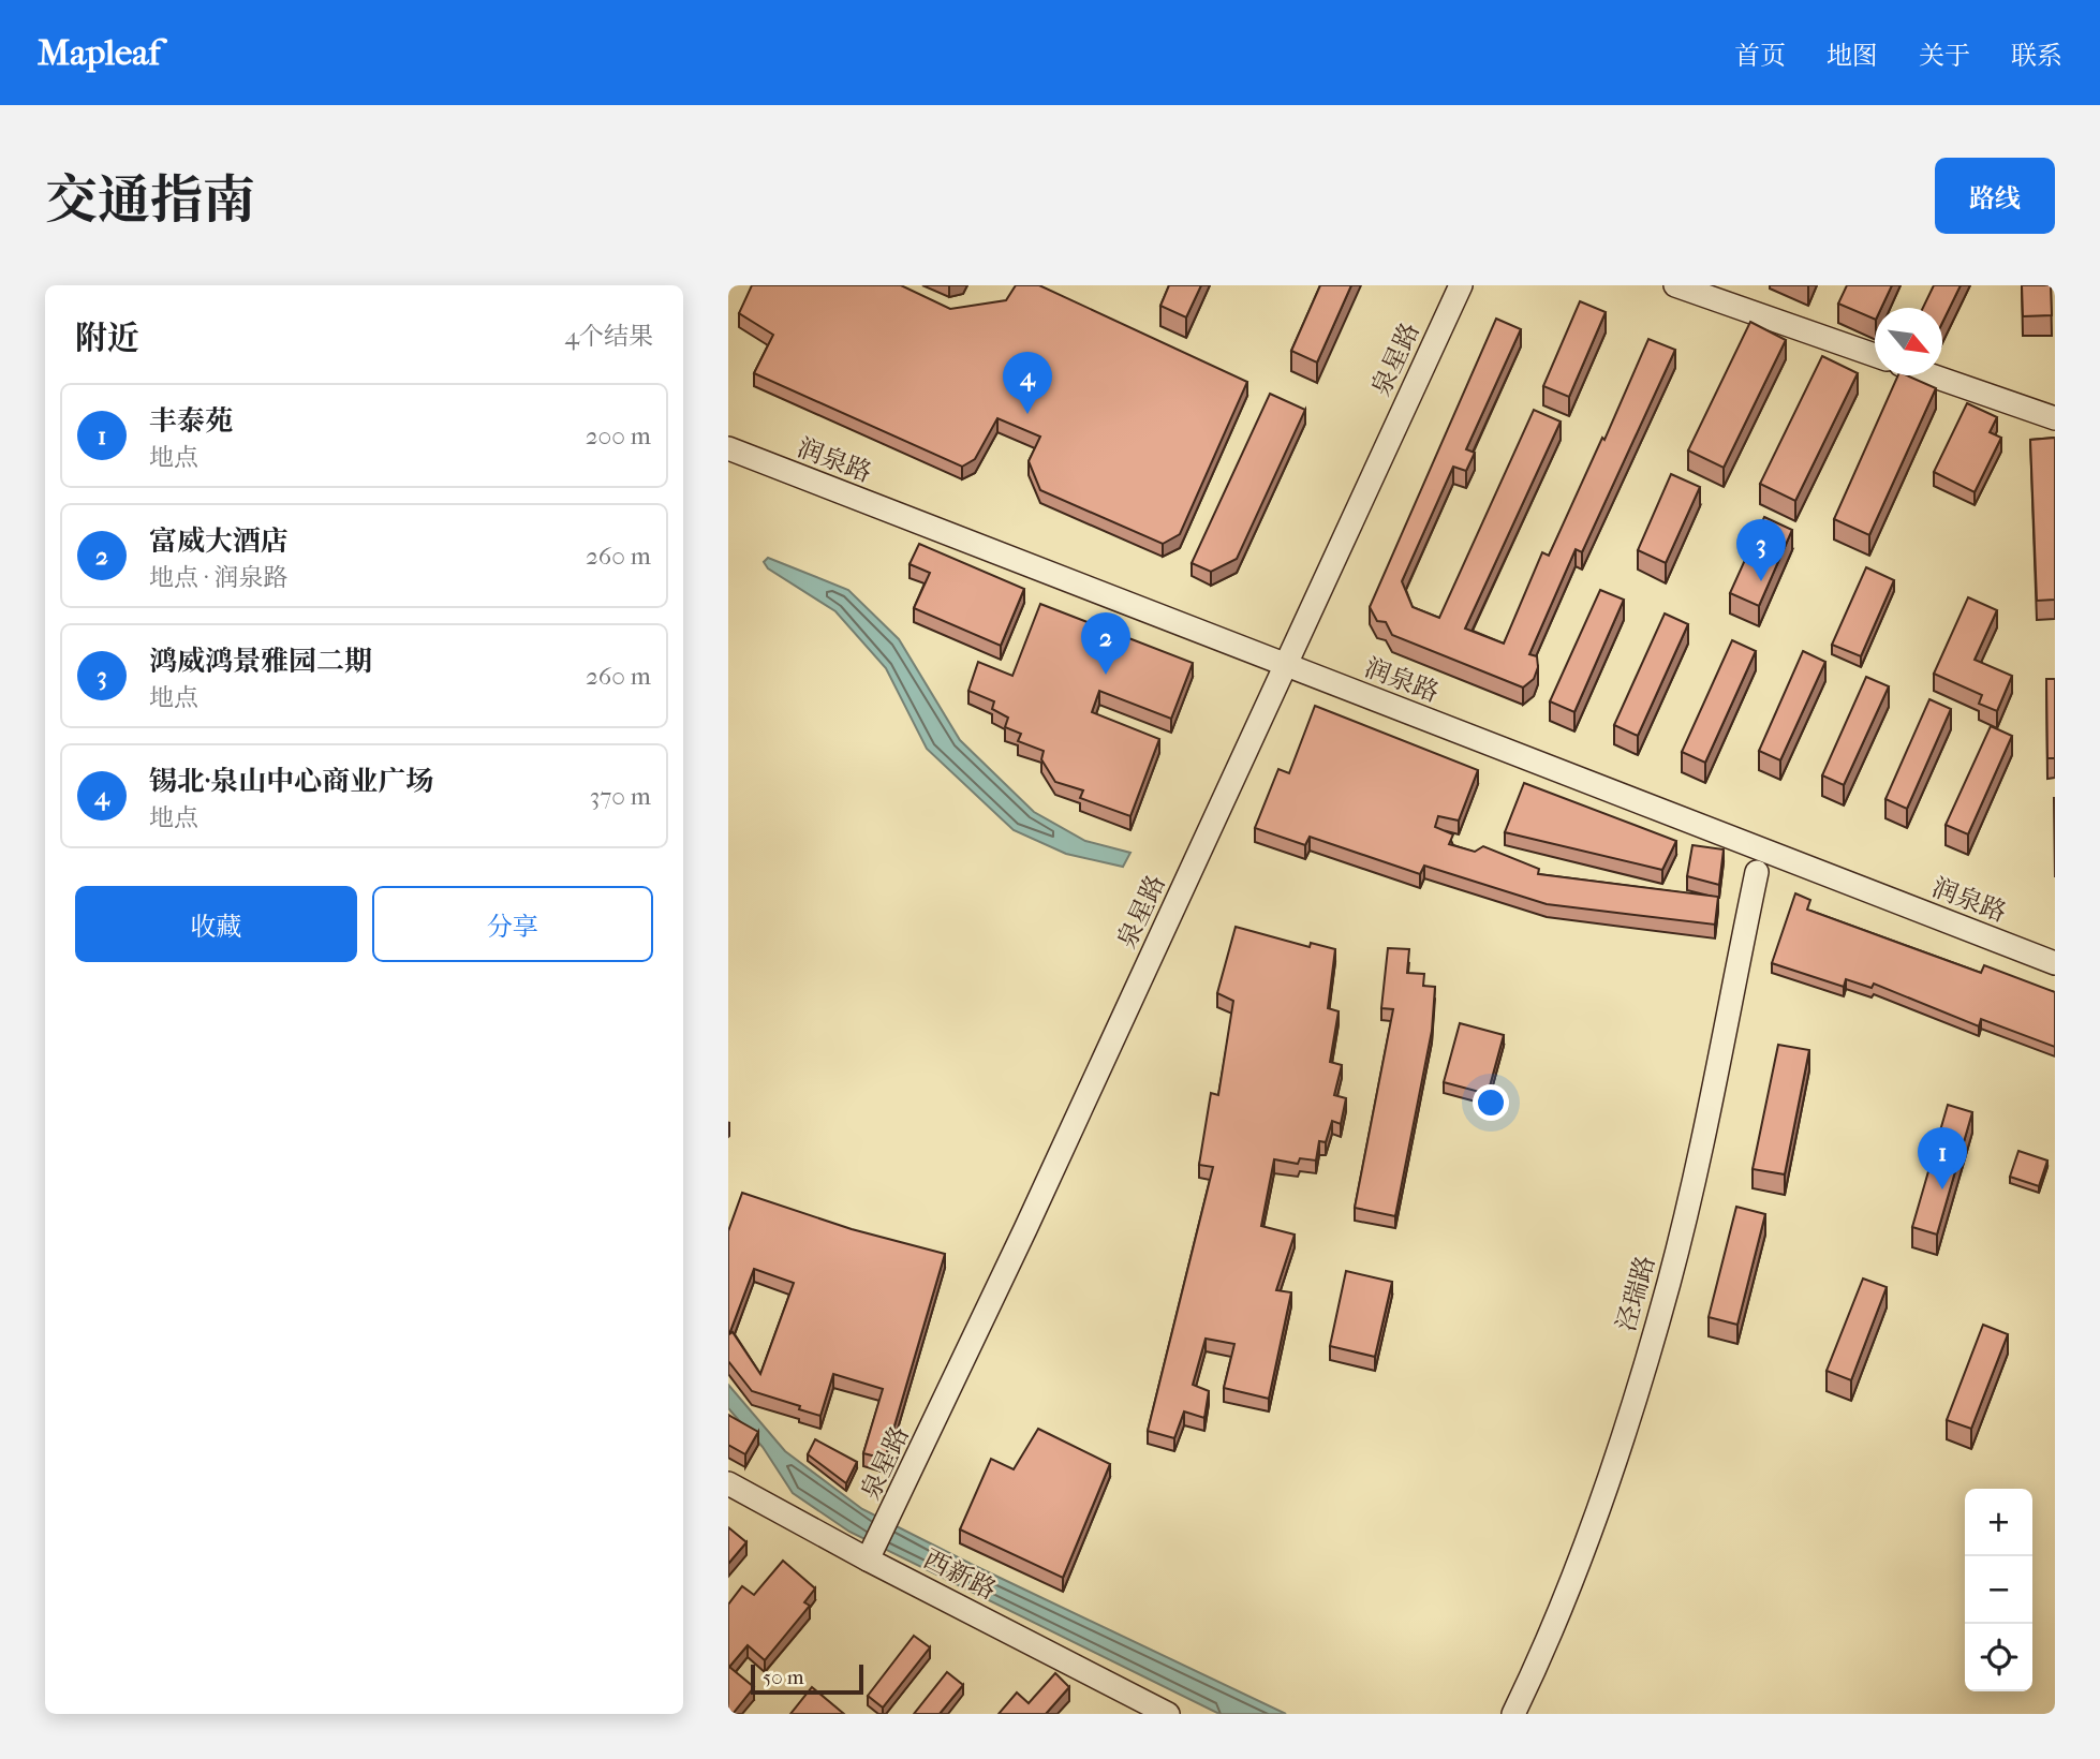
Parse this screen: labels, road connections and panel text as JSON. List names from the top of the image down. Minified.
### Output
{"streets":{"street":["泉星路","润泉路","泾瑞路","西新路"]},"crossings":[["泉星路","润泉路"],["泉星路","西新路"]],"scale_bar":"50 m","north":"bottom right","page":{"header":"Mapleaf","nav":["首页","地图","关于","联系"],"title":"交通指南","buttons":["路线",["收藏","分享"]],"heading":["附近","4个结果"],"pins":["4","3","2","1"],"list":[{"mark":"1","name":"丰泰苑","note":"地点","value":"200 m"},{"mark":"2","name":"富威大酒店","note":"地点 · 润泉路","value":"260 m"},{"mark":"3","name":"鸿威鸿景雅园二期","note":"地点","value":"260 m"},{"mark":"4","name":"锡北·泉山中心商业广场","note":"地点","value":"370 m"}],"map_buttons":["+","−"],"scale":"50 m"}}
